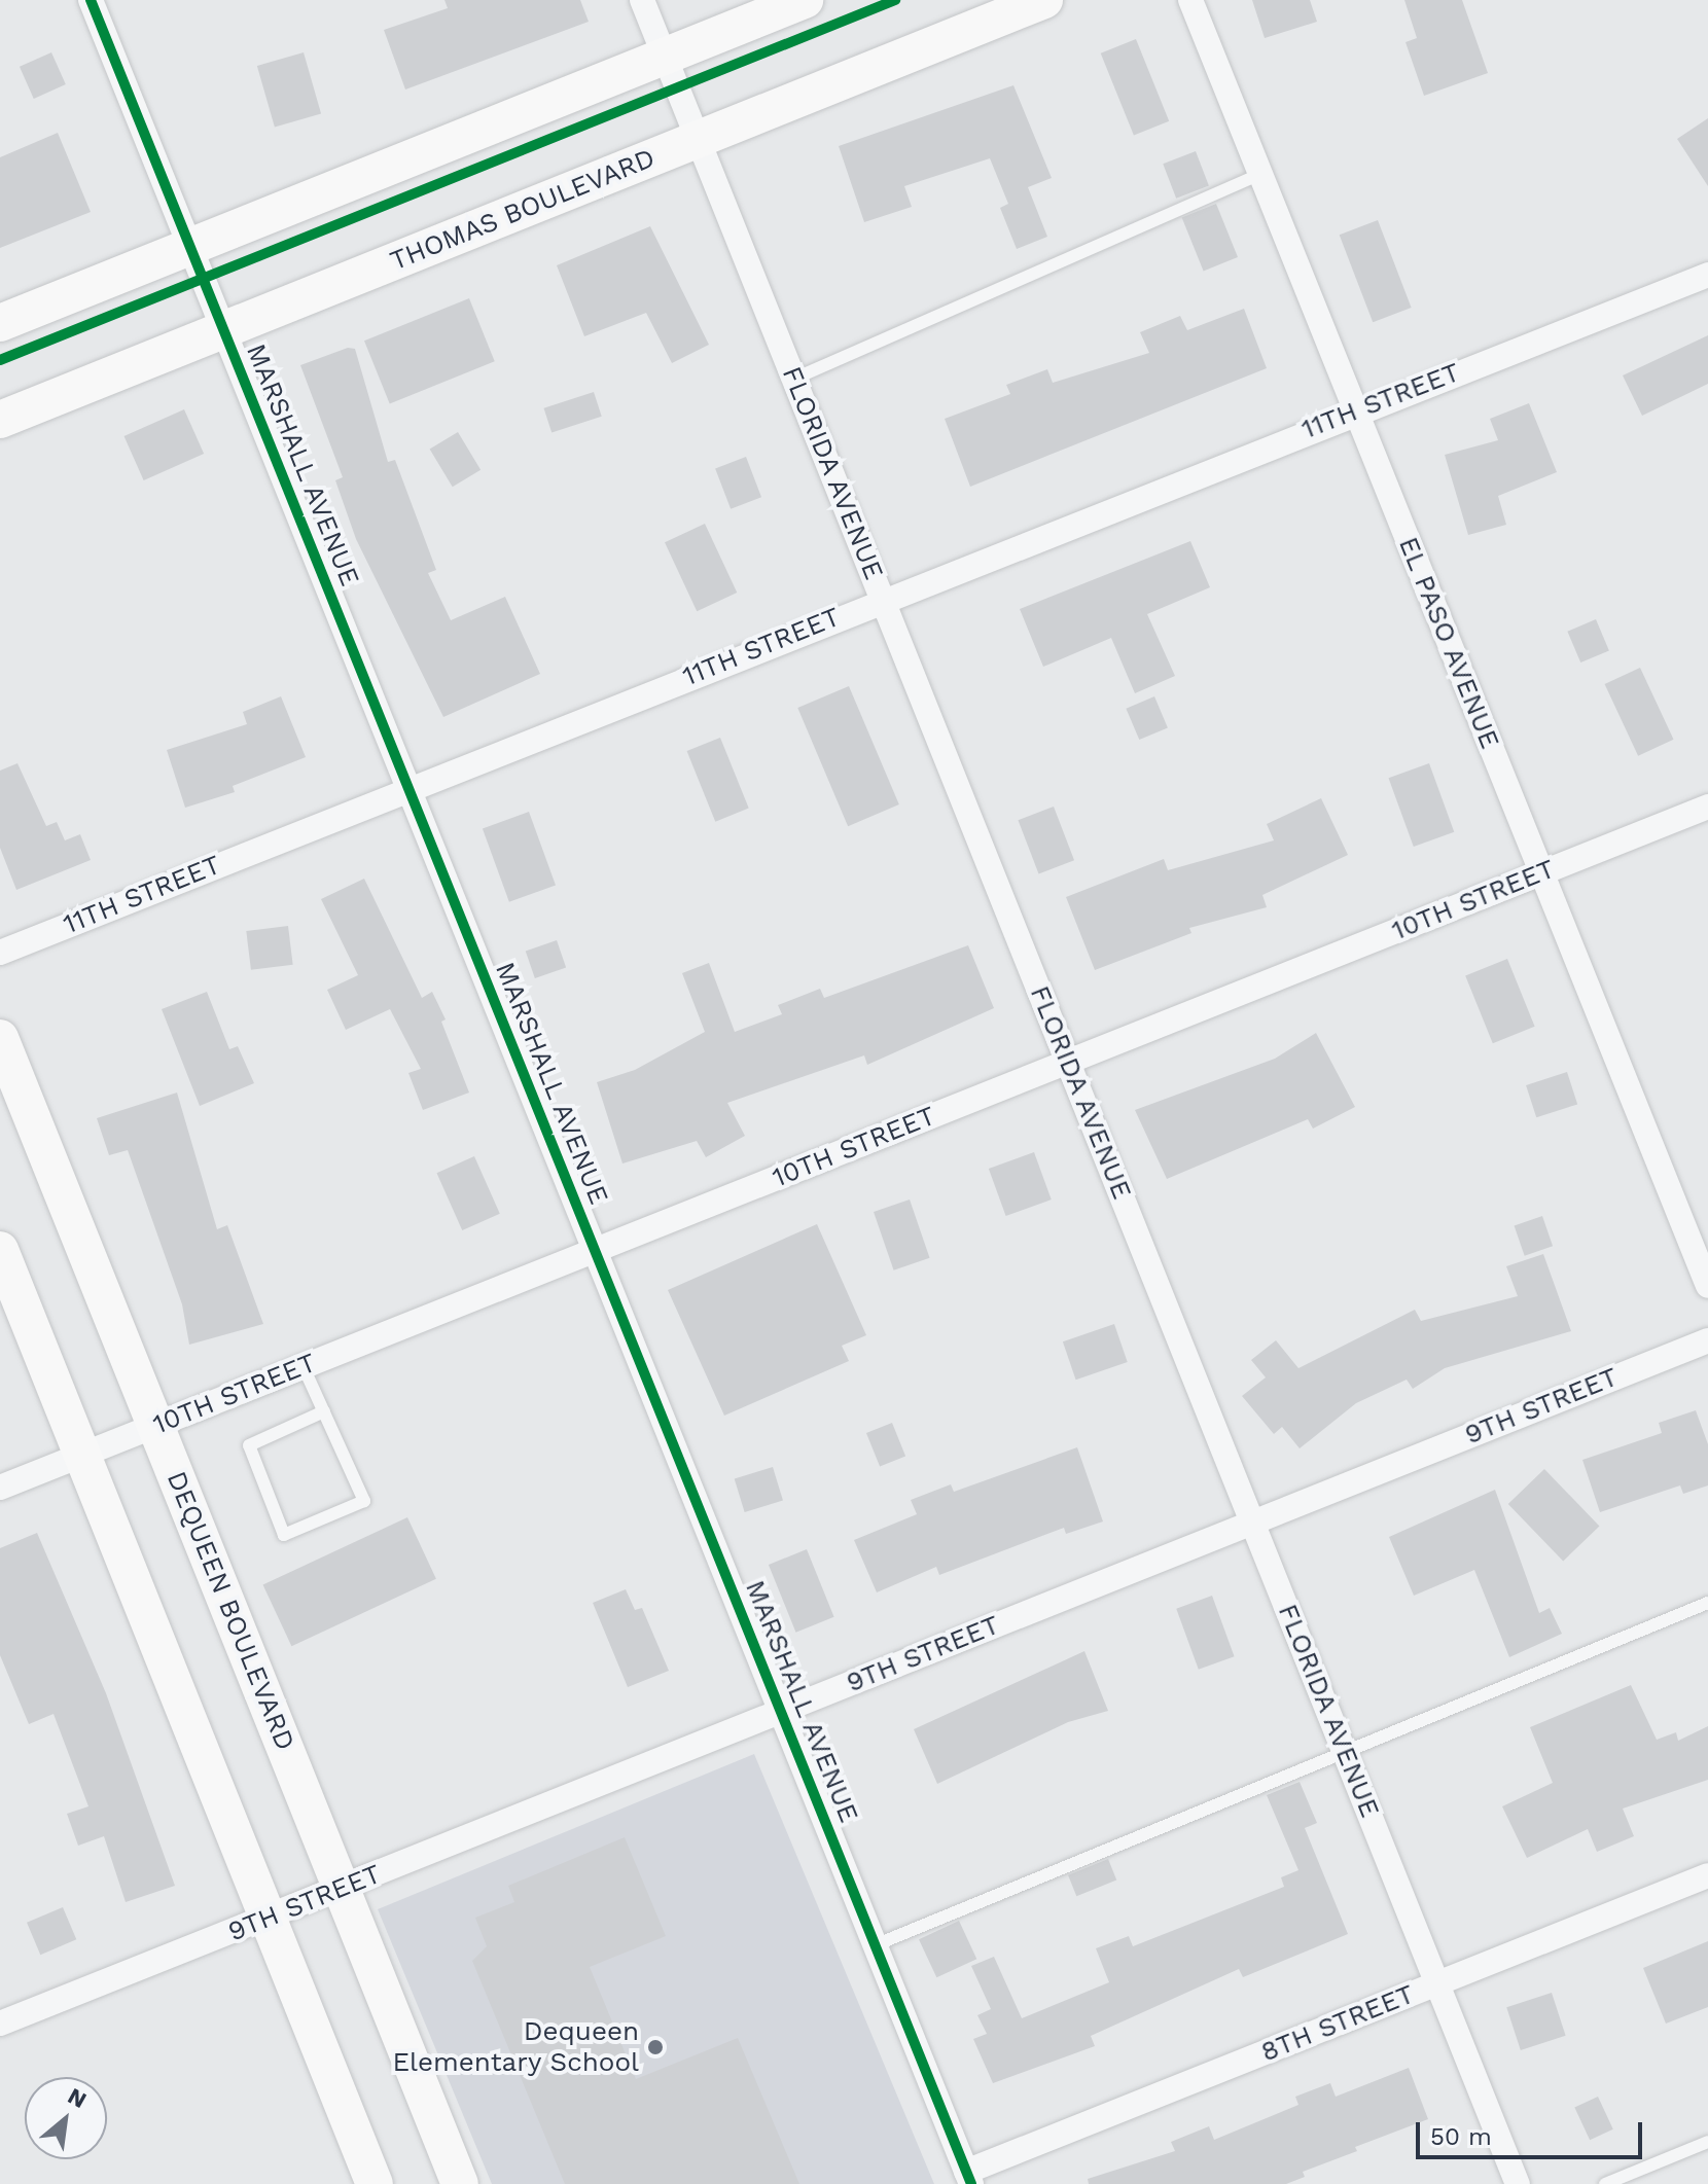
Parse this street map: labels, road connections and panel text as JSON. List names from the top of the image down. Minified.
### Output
{"streets":{"street":["THOMAS BOULEVARD","11TH STREET","MARSHALL AVENUE","FLORIDA AVENUE","EL PASO AVENUE","10TH STREET","9TH STREET","DEQUEEN BOULEVARD","8TH STREET"]},"crossings":[["THOMAS BOULEVARD","MARSHALL AVENUE"],["THOMAS BOULEVARD","FLORIDA AVENUE"],["11TH STREET","MARSHALL AVENUE"],["11TH STREET","FLORIDA AVENUE"],["11TH STREET","EL PASO AVENUE"],["MARSHALL AVENUE","10TH STREET"],["MARSHALL AVENUE","9TH STREET"],["MARSHALL AVENUE","8TH STREET"],["FLORIDA AVENUE","10TH STREET"],["FLORIDA AVENUE","9TH STREET"],["FLORIDA AVENUE","8TH STREET"],["EL PASO AVENUE","10TH STREET"],["10TH STREET","DEQUEEN BOULEVARD"],["9TH STREET","DEQUEEN BOULEVARD"]],"places":["Dequeen Elementary School"],"scale_bar":"50 m","north":"top right"}
